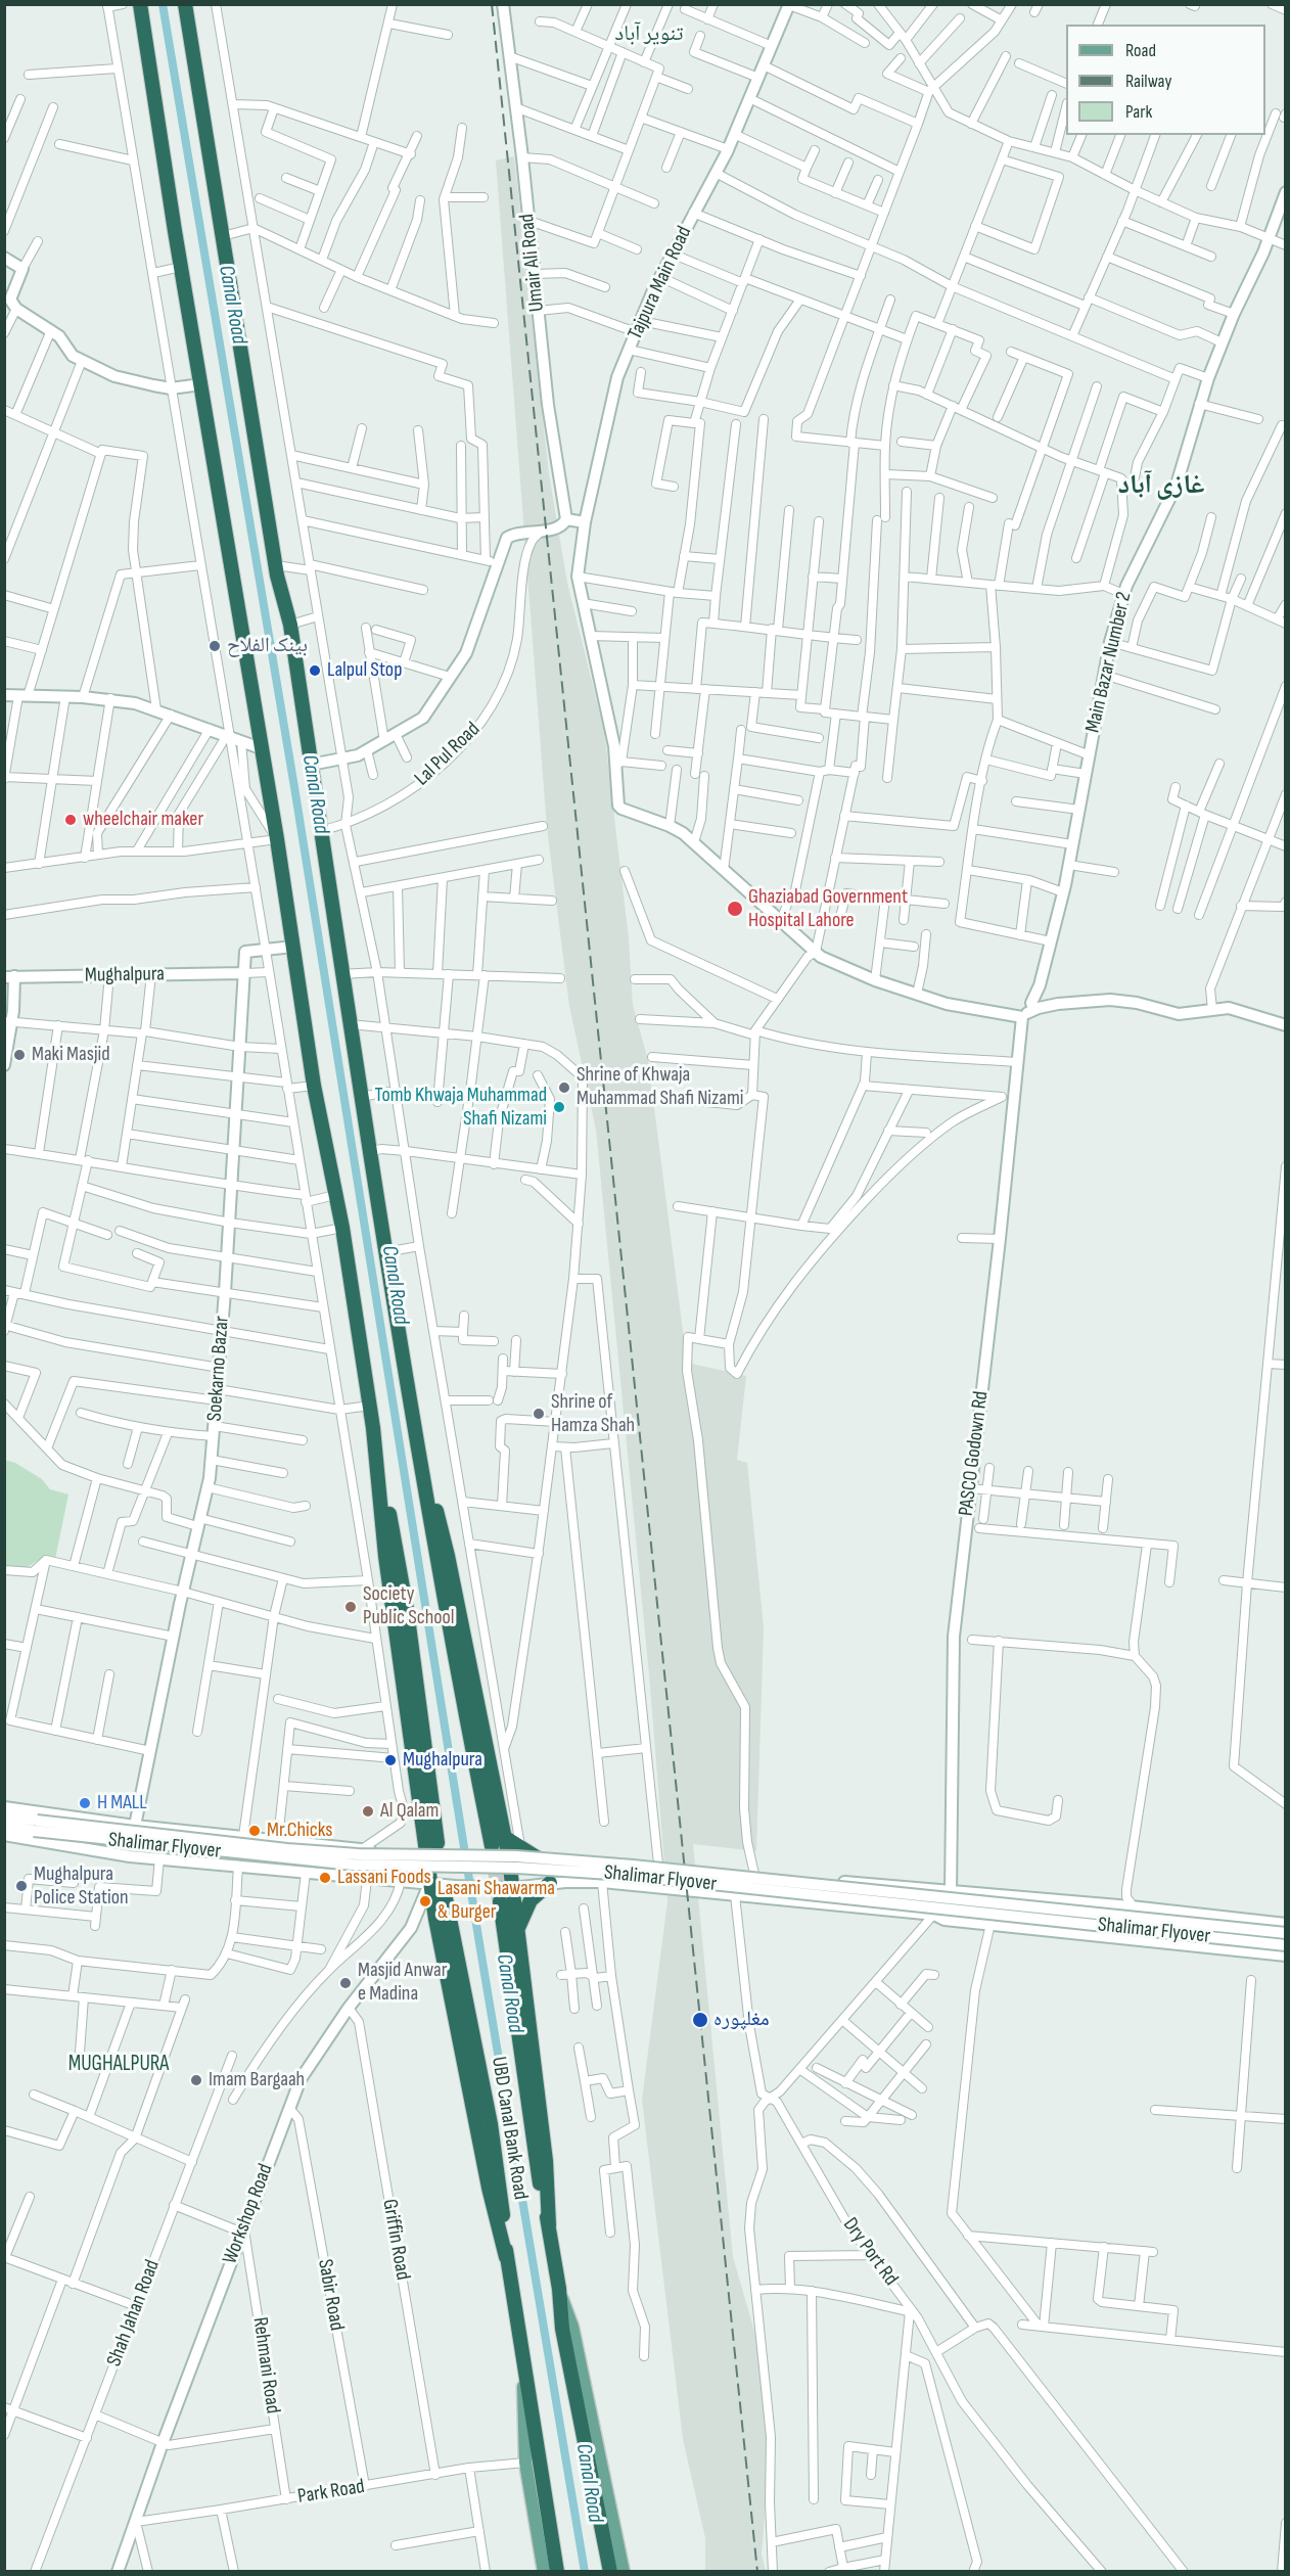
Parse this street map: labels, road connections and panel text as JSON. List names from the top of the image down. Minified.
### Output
{"streets":{"highway":["UBD Canal Bank Road"],"street":["Umair Ali Road","Tajpura Main Road","Main Bazar Number 2","Lal Pul Road","Mughalpura","Soekarno Bazar","PASCO Godown Rd","Shalimar Flyover","Workshop Road","Griffin Road","Dry Port Rd","Sabir Road","Shah Jahan Road","Rehmani Road","Park Road"]},"crossings":[["Mughalpura","Soekarno Bazar"],["Workshop Road","Griffin Road"],["Workshop Road","Sabir Road"],["Workshop Road","Rehmani Road"],["Workshop Road","Park Road"],["Griffin Road","Park Road"],["Sabir Road","Park Road"],["Rehmani Road","Park Road"]],"districts":["تنویر آباد","غازى آباد","MUGHALPURA"],"water":["Canal Road"],"places":["بینک الفلاح","Lalpul Stop","wheelchair maker","Ghaziabad Government Hospital Lahore","Maki Masjid","Shrine of Khwaja Muhammad Shafi Nizami","Tomb Khwaja Muhammad Shafi Nizami","Shrine of Hamza Shah","Society Public School","Mughalpura","H MALL","Al Qalam","Mr.Chicks","Lassani Foods","Mughalpura Police Station","Lasani Shawarma & Burger","Masjid Anwar e Madina","مغلپورہ","Imam Bargaah"],"legend":["Road","Railway","Park"]}
